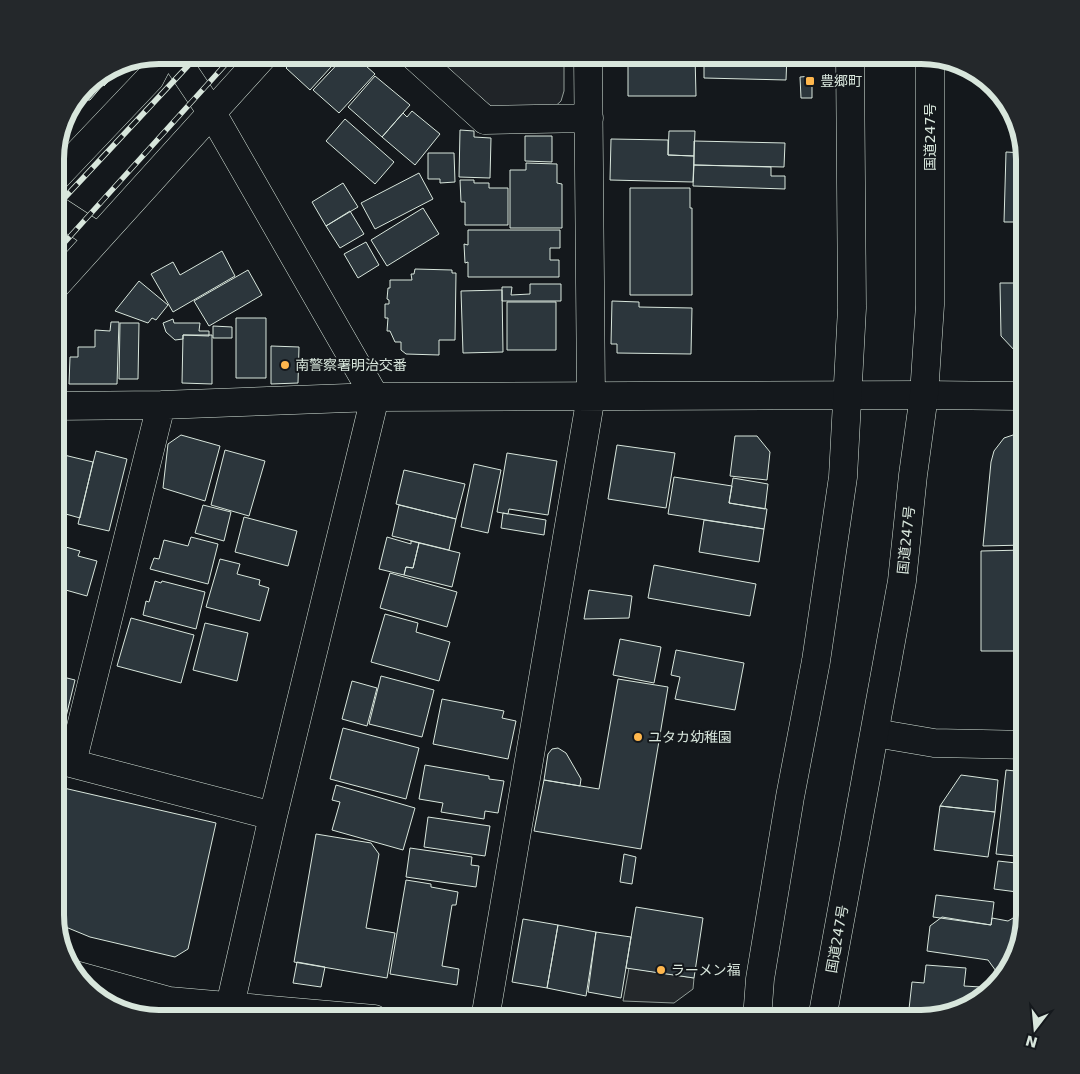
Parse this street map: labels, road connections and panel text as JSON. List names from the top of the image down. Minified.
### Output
{"streets":{"main road":["国道247号"]},"places":{"transit":["豊郷町"],"other":["南警察署明治交番","ユタカ幼稚園","ラーメン福"]},"north":"bottom"}
